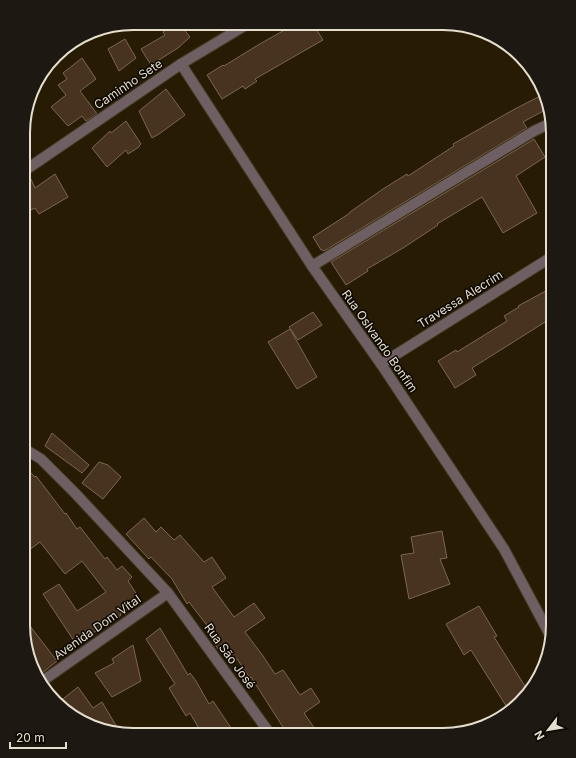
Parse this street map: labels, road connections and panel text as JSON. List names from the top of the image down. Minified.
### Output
{"streets":{"street":["Caminho Sete","Travessa Alecrim","Rua Oslvando Bonfim","Avenida Dom Vital","Rua São José"]},"crossings":[["Caminho Sete","Rua Oslvando Bonfim"],["Travessa Alecrim","Rua Oslvando Bonfim"],["Avenida Dom Vital","Rua São José"]],"scale_bar":"20 m","north":"bottom left"}
